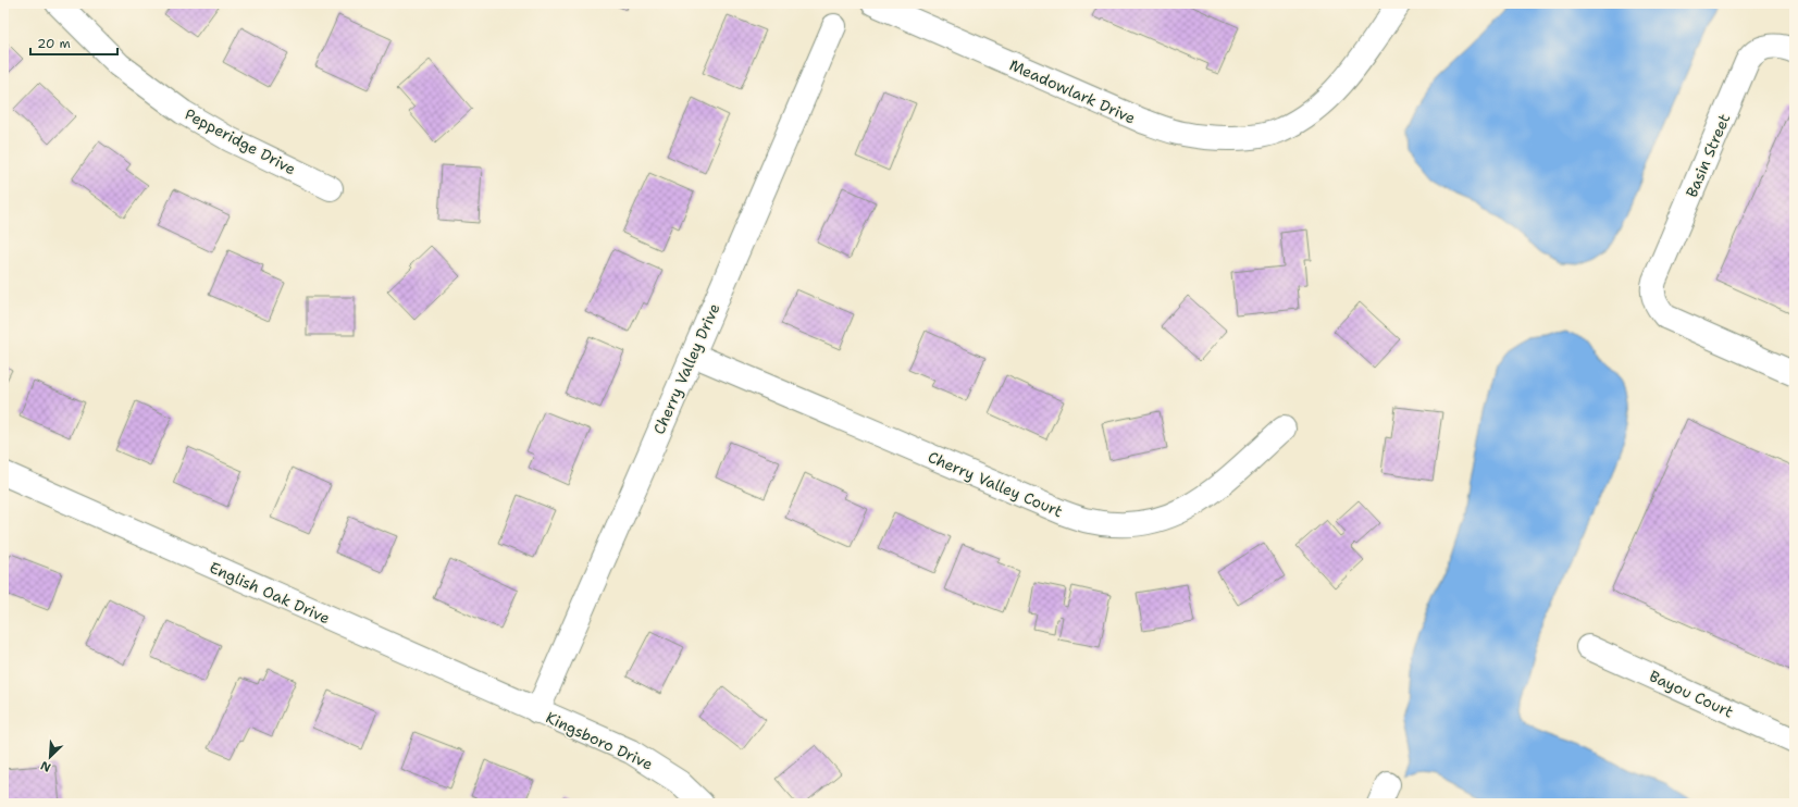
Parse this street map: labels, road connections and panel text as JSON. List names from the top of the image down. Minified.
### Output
{"streets":{"street":["Meadowlark Drive","Pepperidge Drive","Basin Street","Cherry Valley Drive","Cherry Valley Court","English Oak Drive","Bayou Court","Kingsboro Drive"]},"crossings":[["Cherry Valley Drive","Cherry Valley Court"],["Cherry Valley Drive","English Oak Drive"],["Cherry Valley Drive","Kingsboro Drive"],["English Oak Drive","Kingsboro Drive"]],"scale_bar":"20 m","north":"bottom left"}
